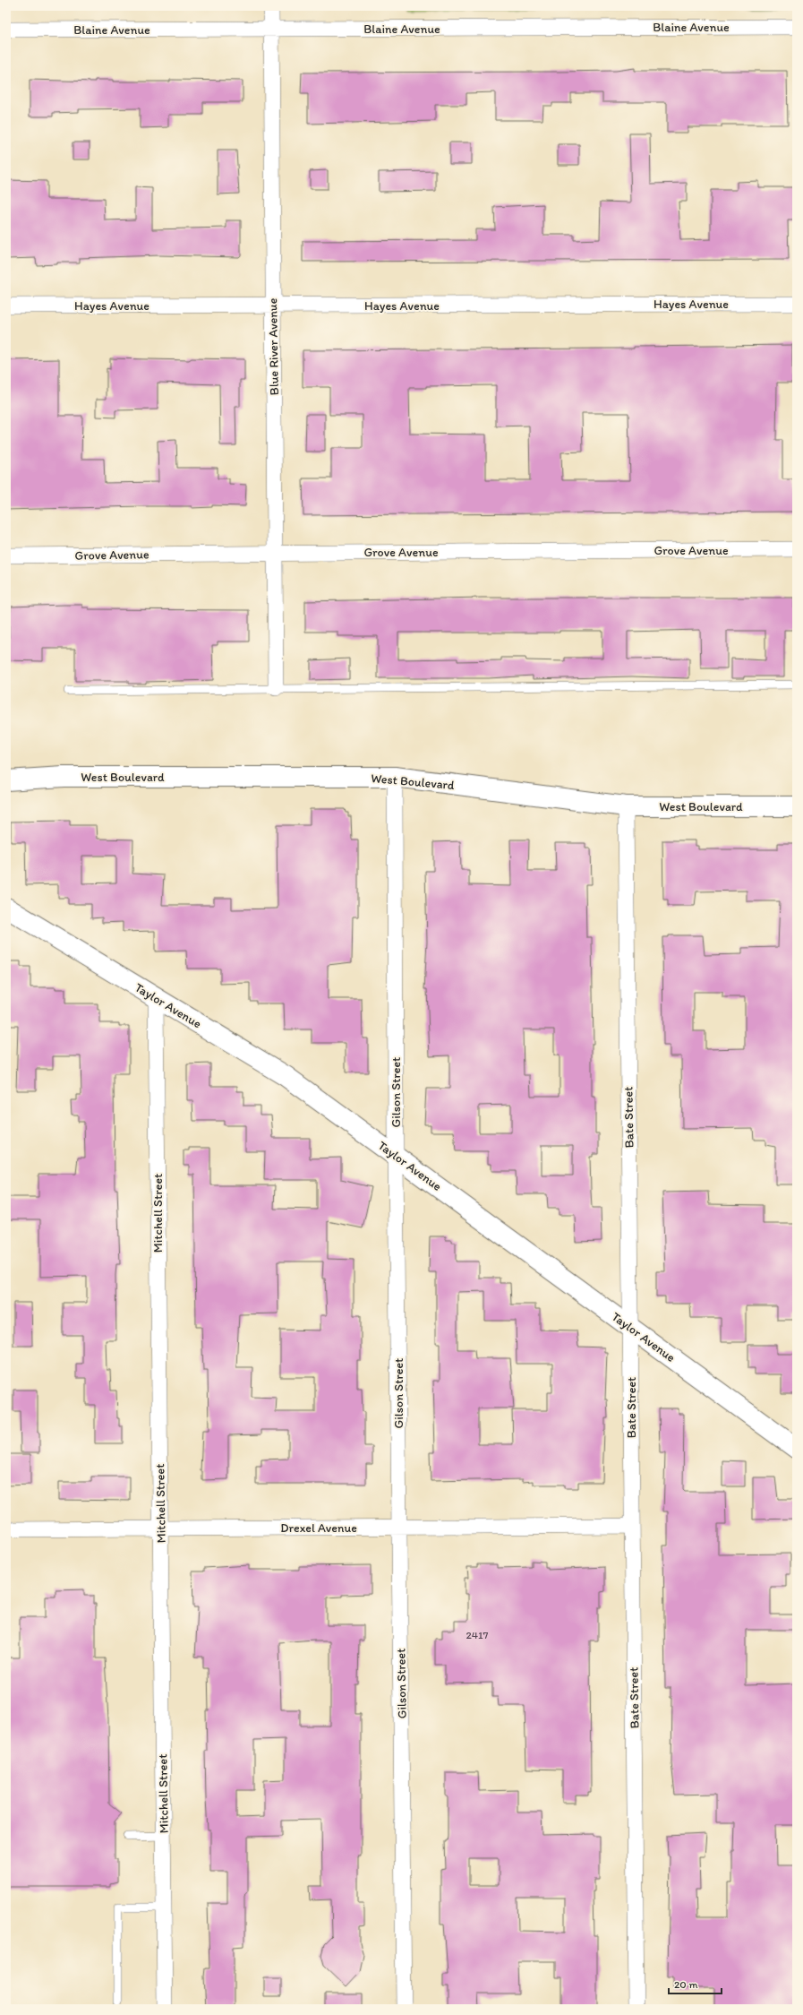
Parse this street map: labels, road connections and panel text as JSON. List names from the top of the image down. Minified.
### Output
{"streets":{"street":["Blaine Avenue","Hayes Avenue","Blue River Avenue","Grove Avenue","West Boulevard","Taylor Avenue","Gilson Street","Bate Street","Mitchell Street","Drexel Avenue"]},"crossings":[["Blaine Avenue","Blue River Avenue"],["Hayes Avenue","Blue River Avenue"],["Blue River Avenue","Grove Avenue"],["West Boulevard","Gilson Street"],["West Boulevard","Bate Street"],["Taylor Avenue","Gilson Street"],["Taylor Avenue","Bate Street"],["Taylor Avenue","Mitchell Street"],["Gilson Street","Drexel Avenue"],["Bate Street","Drexel Avenue"],["Mitchell Street","Drexel Avenue"]],"house_numbers":["2417"],"scale_bar":"20 m"}
